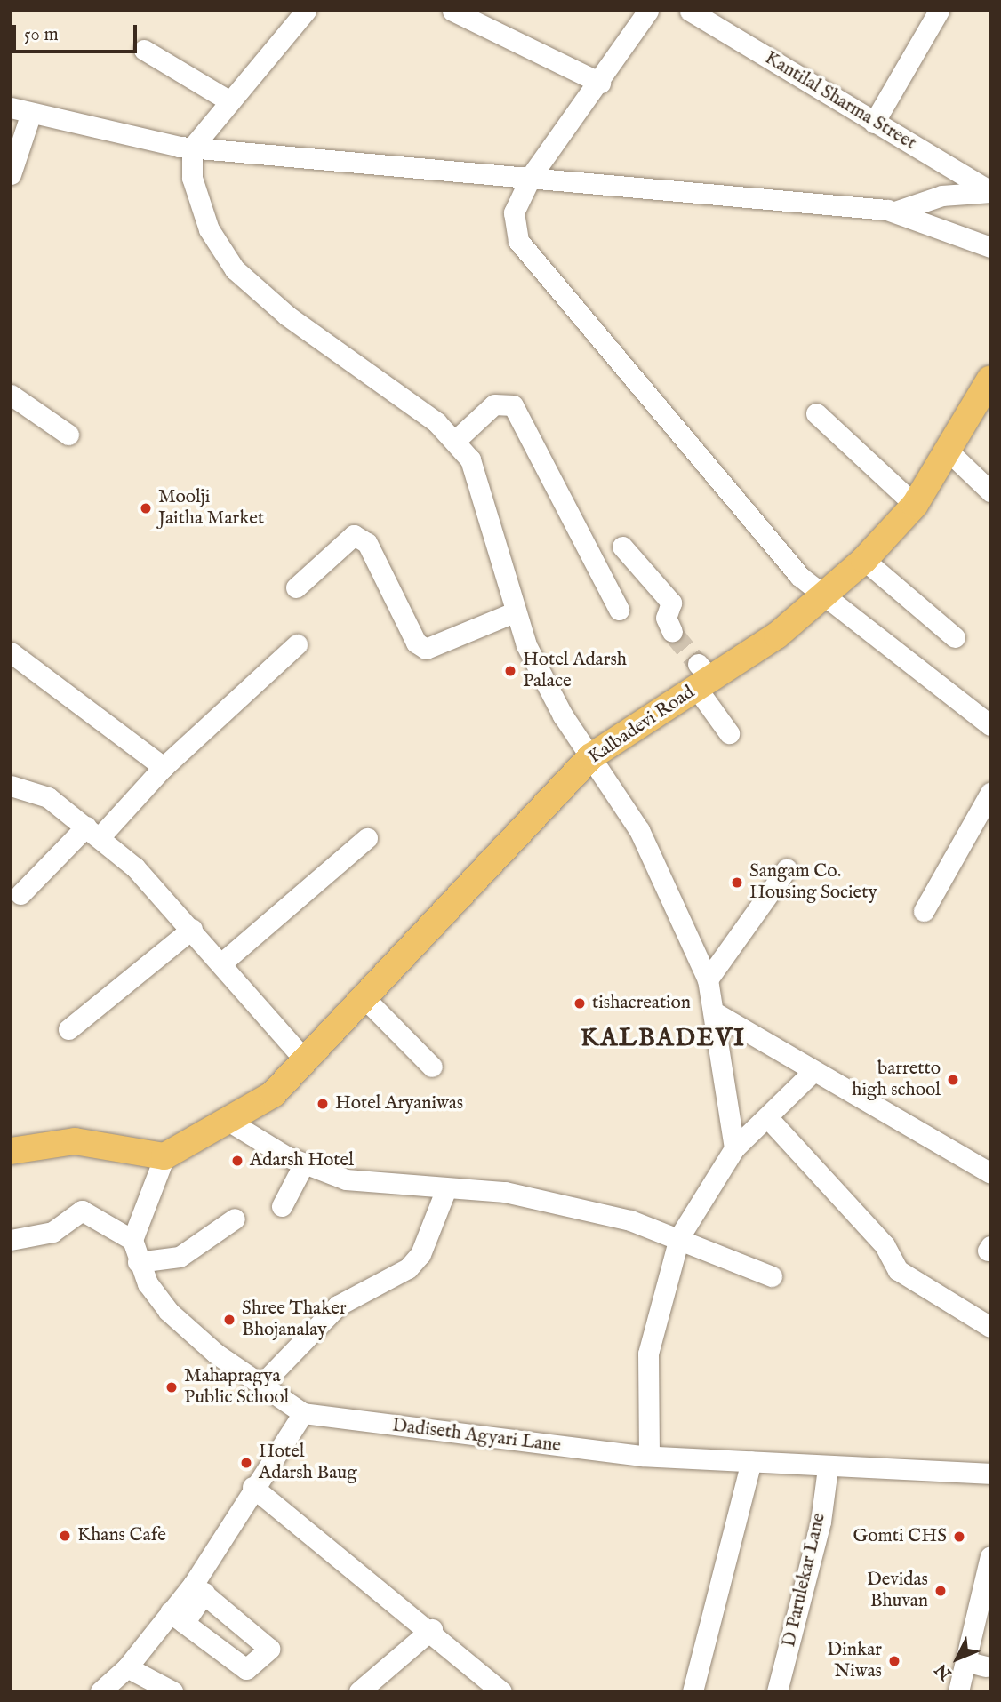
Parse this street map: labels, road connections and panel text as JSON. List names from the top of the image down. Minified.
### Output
{"streets":{"main road":["Kalbadevi Road"],"street":["Kantilal Sharma Street","Dadiseth Agyari Lane","D Parulekar Lane"]},"crossings":[["Dadiseth Agyari Lane","D Parulekar Lane"]],"districts":["KALBADEVI"],"places":["Moolji Jaitha Market","Hotel Adarsh Palace","Sangam Co. Housing Society","tishacreation","barretto high school","Hotel Aryaniwas","Adarsh Hotel","Shree Thaker Bhojanalay","Mahapragya Public School","Hotel Adarsh Baug","Khans Cafe","Gomti CHS","Devidas Bhuvan","Dinkar Niwas"],"scale_bar":"50 m","north":"bottom left"}
